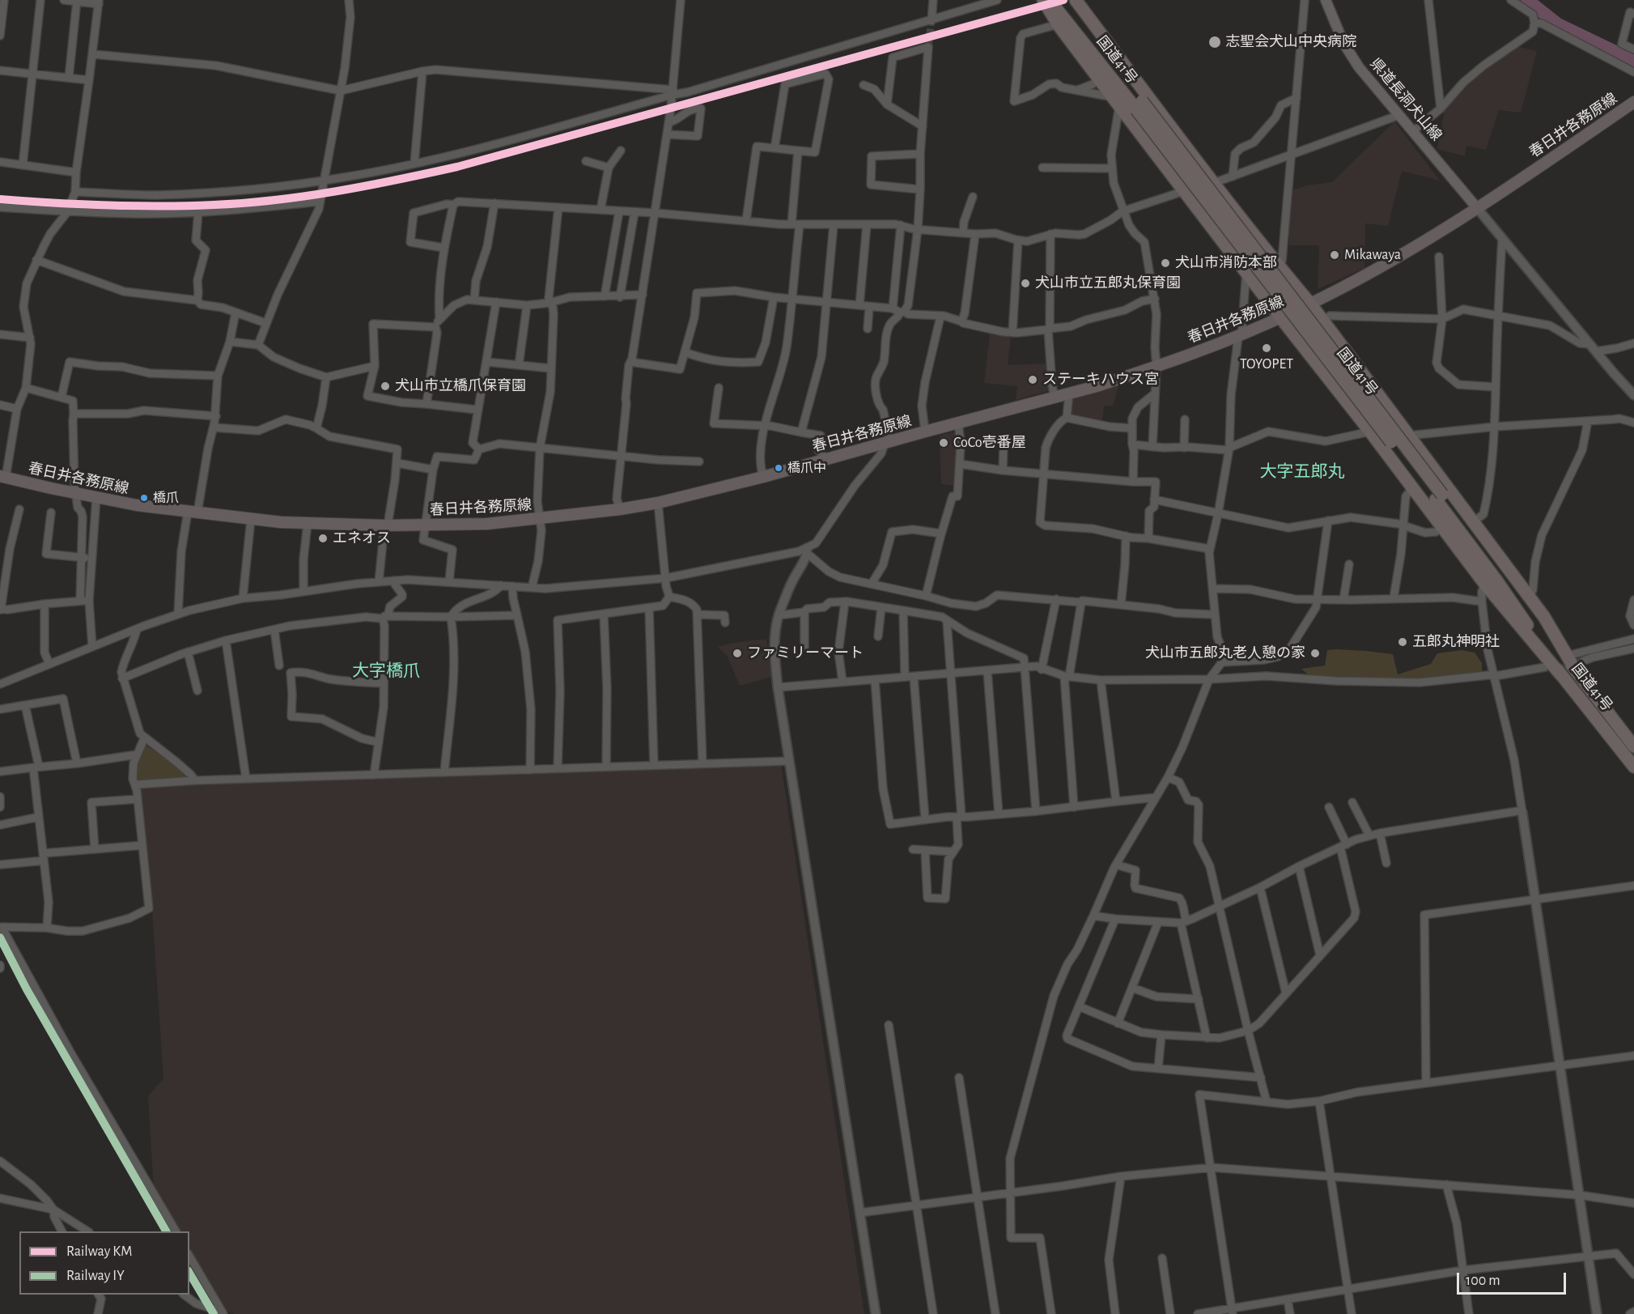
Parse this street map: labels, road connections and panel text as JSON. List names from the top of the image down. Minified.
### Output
{"streets":{"highway":["国道41号"],"main road":["県道長洞犬山線","春日井各務原線"]},"crossings":[["県道長洞犬山線","春日井各務原線"]],"districts":["大字五郎丸","大字橋爪"],"places":["志聖会犬山中央病院","Mikawaya","犬山市消防本部","犬山市立五郎丸保育園","TOYOPET","ステーキハウス宮","犬山市立橋爪保育園","CoCo壱番屋","橋爪中","橋爪","エネオス","五郎丸神明社","ファミリーマート","犬山市五郎丸老人憩の家"],"lines":["rail line KM","rail line IY"],"legend":["Railway KM","Railway IY"],"scale_bar":"100 m"}
